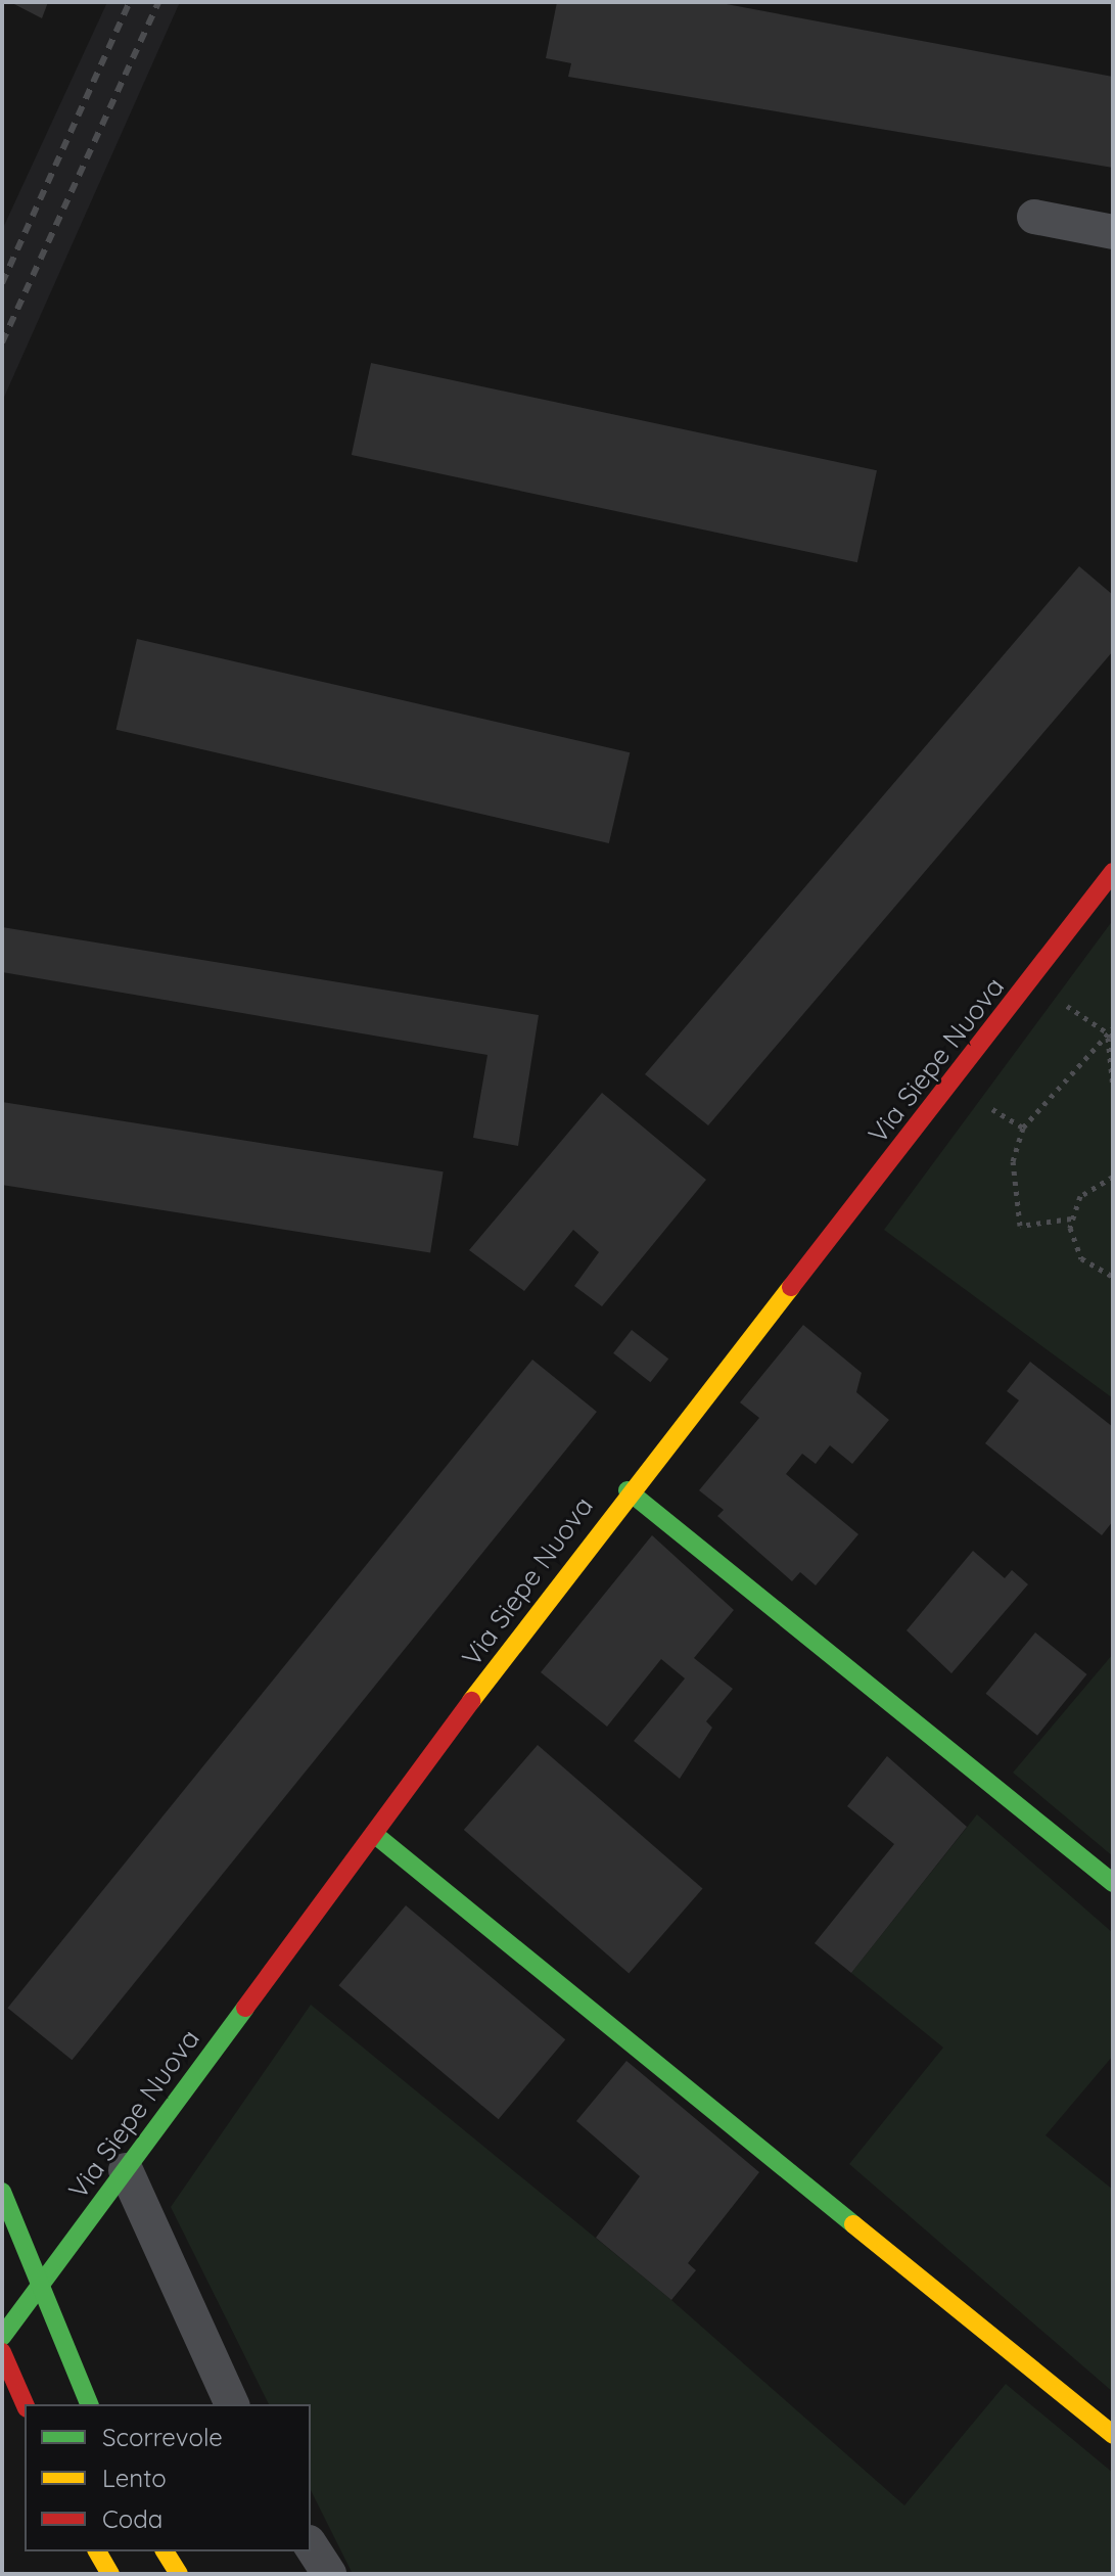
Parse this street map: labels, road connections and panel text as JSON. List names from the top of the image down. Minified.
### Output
{"streets":{"main road":["Via Siepe Nuova"]},"legend":["Scorrevole","Lento","Coda"]}
